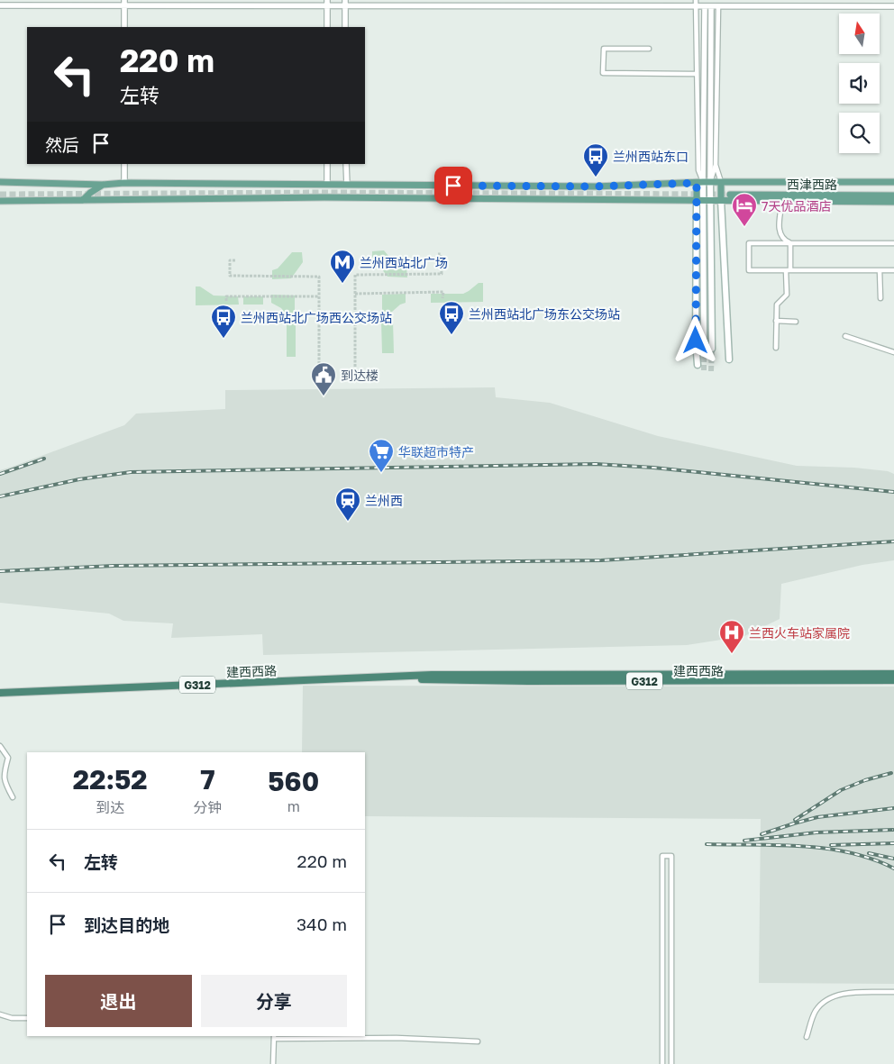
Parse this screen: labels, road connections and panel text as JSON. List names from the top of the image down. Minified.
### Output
{"streets":{"highway":["建西西路","G312"],"main road":["西津西路"]},"places":{"bus stop":["兰州西站东口","兰州西站北广场东公交场站","兰州西站北广场西公交场站"],"hotel":["7天优品酒店"],"metro station":["兰州西站北广场"],"public building":["到达楼"],"supermarket":["华联超市特产"],"station":["兰州西"],"hospital":["兰西火车站家属院"]},"north":"top","page":{"turn":["220 m","左转"],"then":"然后","eta":["22:52","到达","7","分钟","560","m"],"list":[{"name":"左转","value":"220 m"},{"name":"到达目的地","value":"340 m"}],"buttons":["退出","分享"]}}
